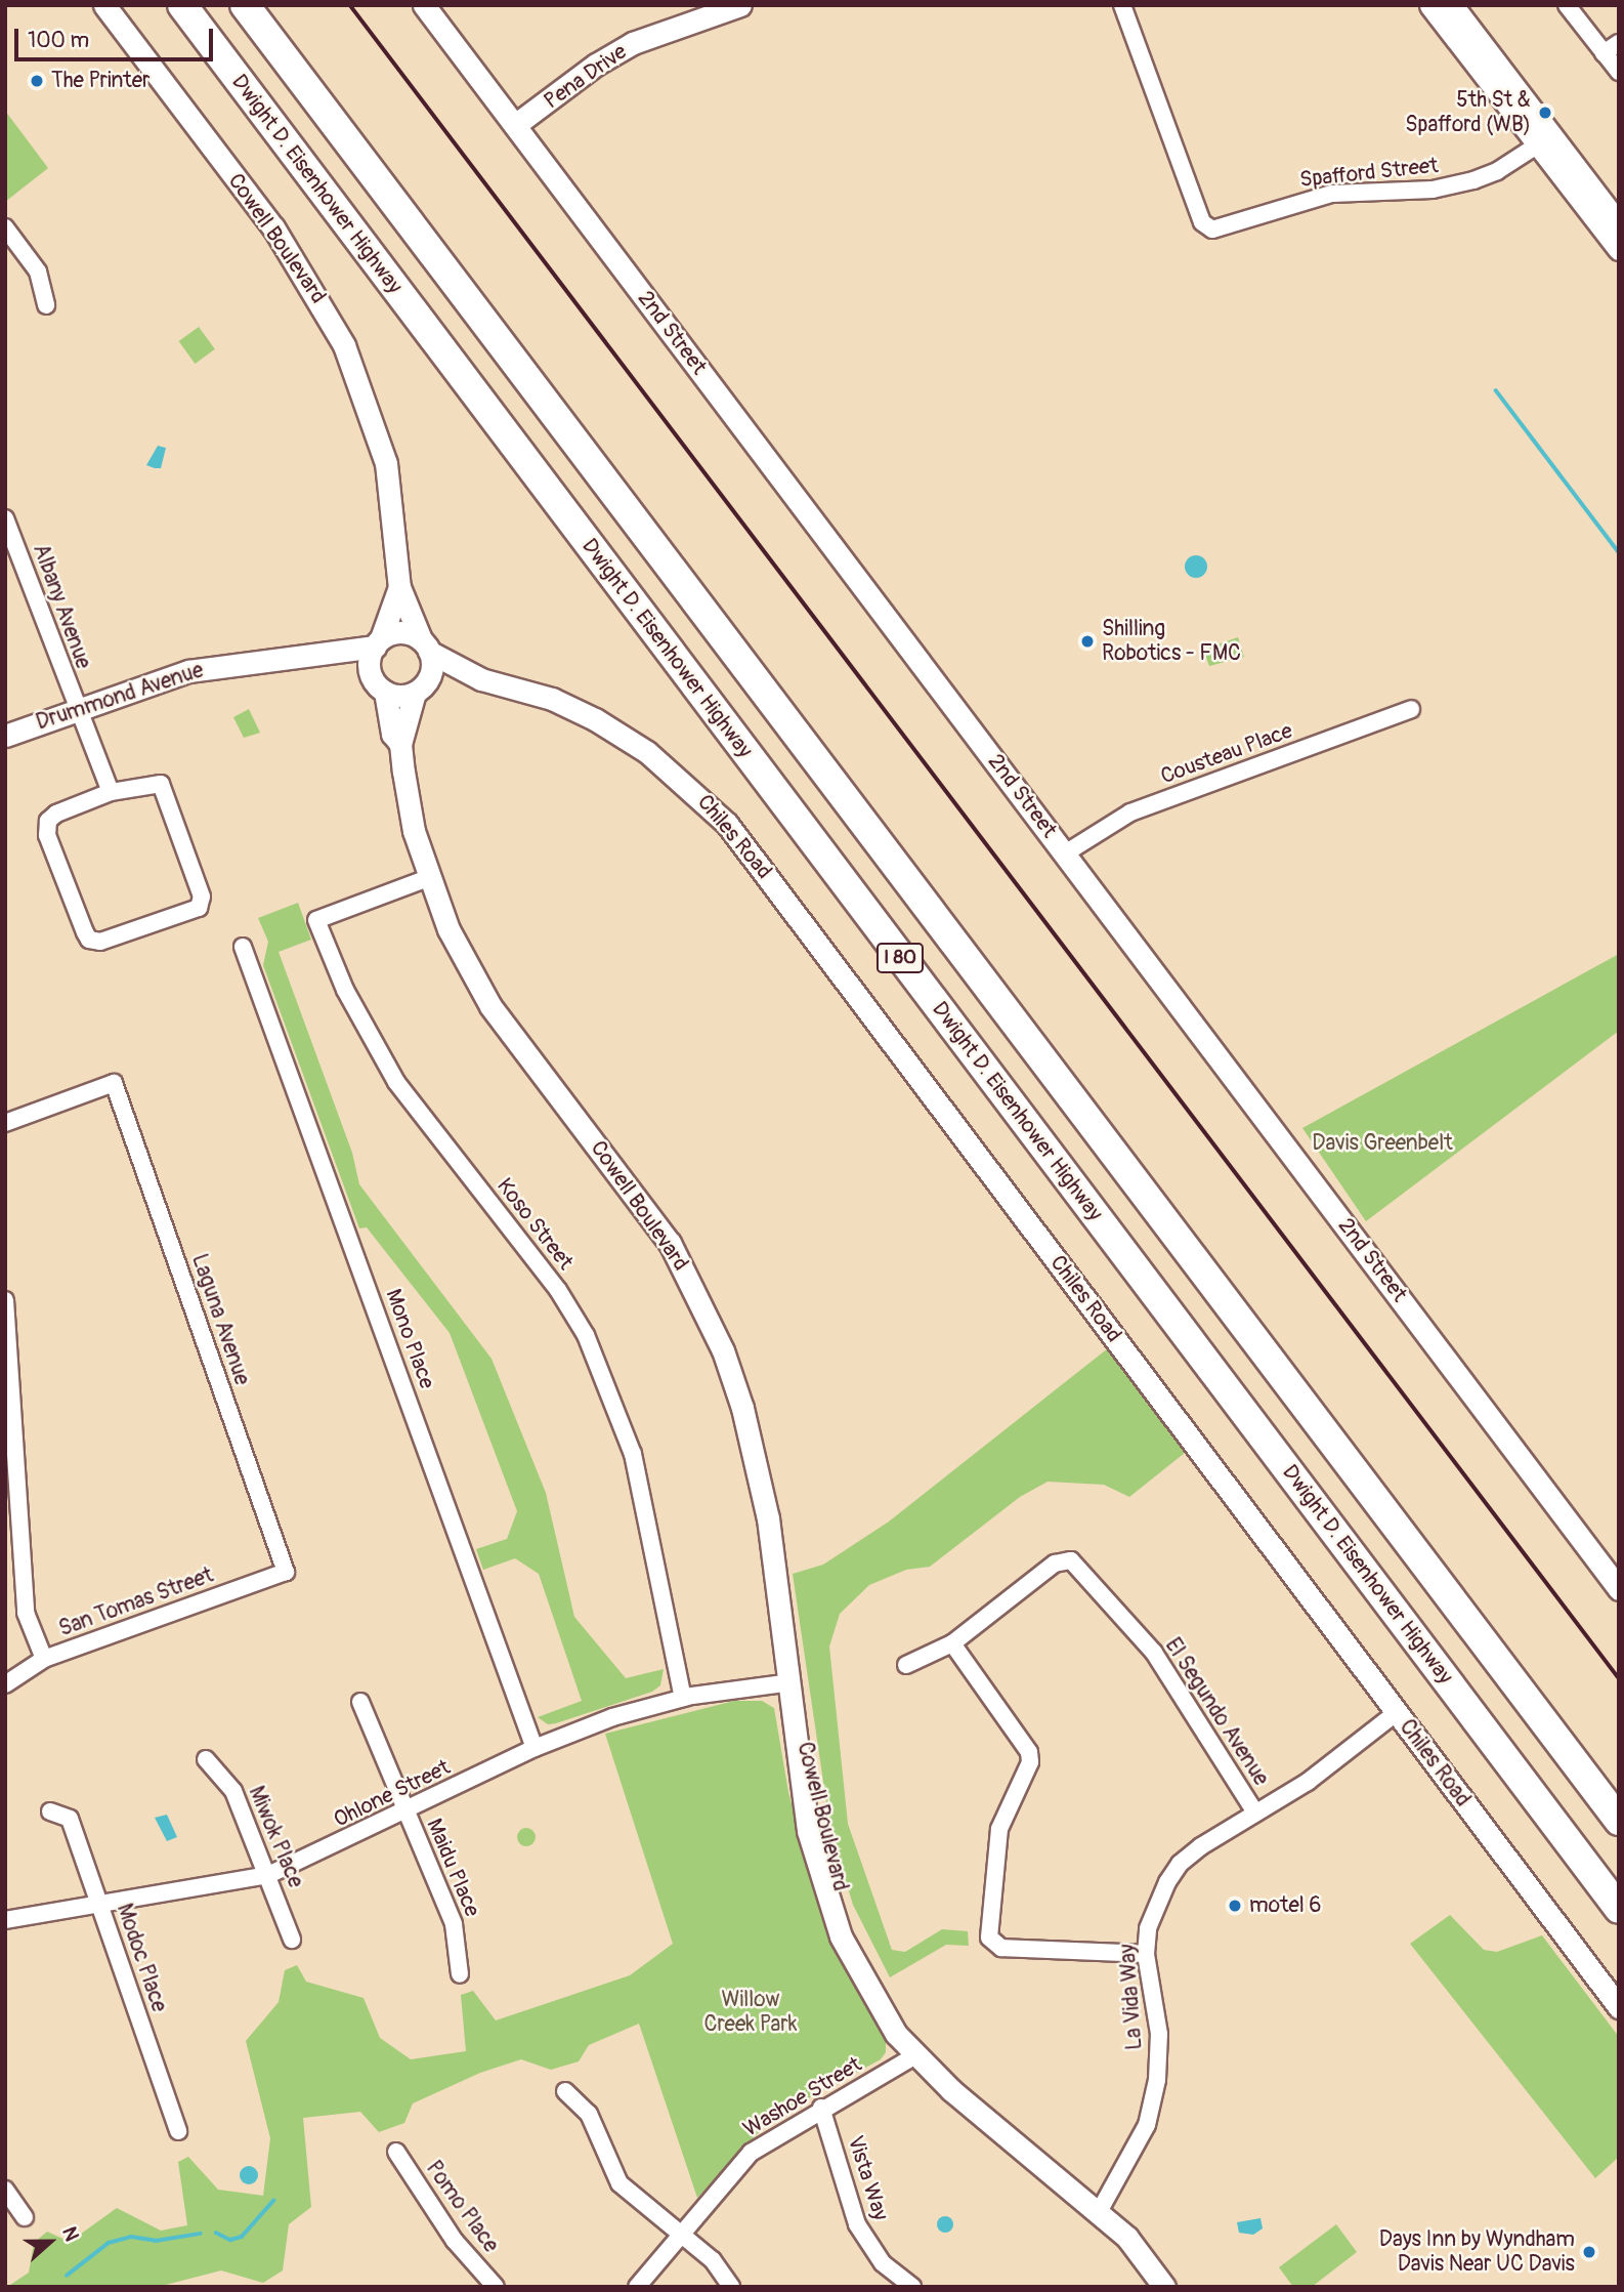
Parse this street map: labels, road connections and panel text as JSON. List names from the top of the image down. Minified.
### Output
{"streets":{"highway":["Dwight D. Eisenhower Highway","I 80"],"street":["Pena Drive","Spafford Street","Cowell Boulevard","2nd Street","Albany Avenue","Drummond Avenue","Cousteau Place","Chiles Road","Koso Street","Laguna Avenue","Mono Place","San Tomas Street","El Segundo Avenue","Ohlone Street","Miwok Place","Maidu Place","Modoc Place","La Vida Way","Washoe Street","Vista Way","Pomo Place"]},"crossings":[["Pena Drive","2nd Street"],["Cowell Boulevard","Drummond Avenue"],["Cowell Boulevard","Koso Street"],["Cowell Boulevard","Ohlone Street"],["Cowell Boulevard","La Vida Way"],["Cowell Boulevard","Washoe Street"],["2nd Street","Cousteau Place"],["Albany Avenue","Drummond Avenue"],["Chiles Road","La Vida Way"],["Koso Street","Ohlone Street"],["Laguna Avenue","San Tomas Street"],["Mono Place","Ohlone Street"],["El Segundo Avenue","La Vida Way"],["Ohlone Street","Miwok Place"],["Ohlone Street","Maidu Place"],["Ohlone Street","Modoc Place"],["Washoe Street","Vista Way"]],"parks":["Davis Greenbelt","Willow Creek Park"],"places":["The Printer","5th St & Spafford (WB)","Shilling Robotics - FMC","motel 6","Days Inn by Wyndham Davis Near UC Davis"],"scale_bar":"100 m","north":"right"}
